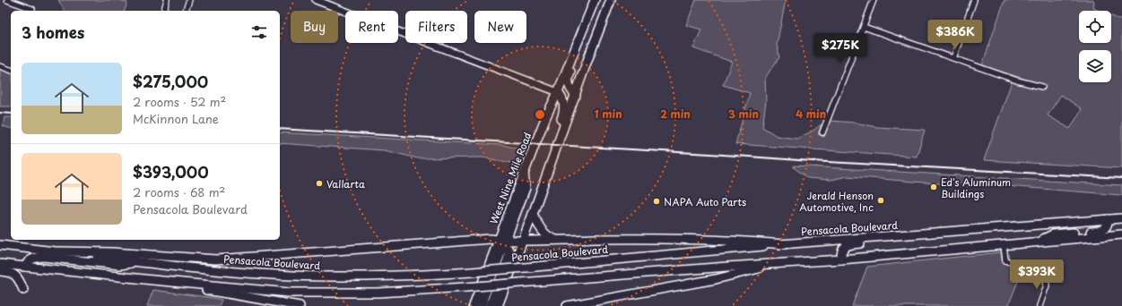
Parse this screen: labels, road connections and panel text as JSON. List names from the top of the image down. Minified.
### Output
{"streets":{"main road":["West Nine Mile Road","Pensacola Boulevard"]},"places":["Vallarta","Ed's Aluminum Buildings","Jerald Henson Automotive, Inc","NAPA Auto Parts"],"page":{"chip":["Buy","Rent","Filters","New"],"heading":"3 homes","price":["$386K","$275K","$393K"],"list":[{"name":"$275,000","note":"2 rooms · 52 m² · McKinnon Lane"},{"name":"$393,000","note":"2 rooms · 68 m² · Pensacola Boulevard"}]},"rings":["1 min","2 min","3 min","4 min"]}
